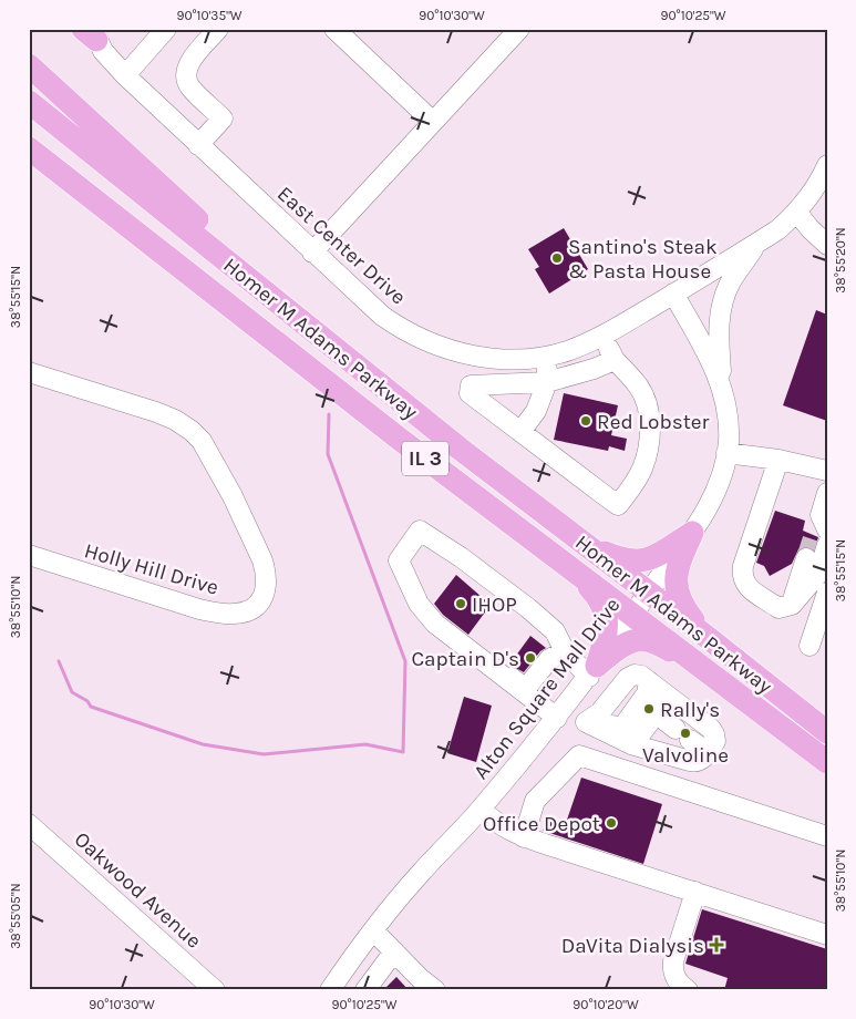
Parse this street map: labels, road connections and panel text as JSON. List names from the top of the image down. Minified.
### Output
{"streets":{"main road":["Homer M Adams Parkway","IL 3"],"street":["East Center Drive","Holly Hill Drive","Alton Square Mall Drive","Oakwood Avenue"]},"crossings":[["East Center Drive","Alton Square Mall Drive"],["Homer M Adams Parkway","Alton Square Mall Drive"]],"places":{"other":["Santino's Steak & Pasta House","Red Lobster","IHOP","Captain D's","Rally's","Valvoline","Office Depot"],"health":["DaVita Dialysis"]},"coordinates":["90°10'35\"W","90°10'30\"W","90°10'25\"W","38°55'20\"N","38°55'15\"N","38°55'10\"N","38°55'05\"N","90°10'20\"W"]}
